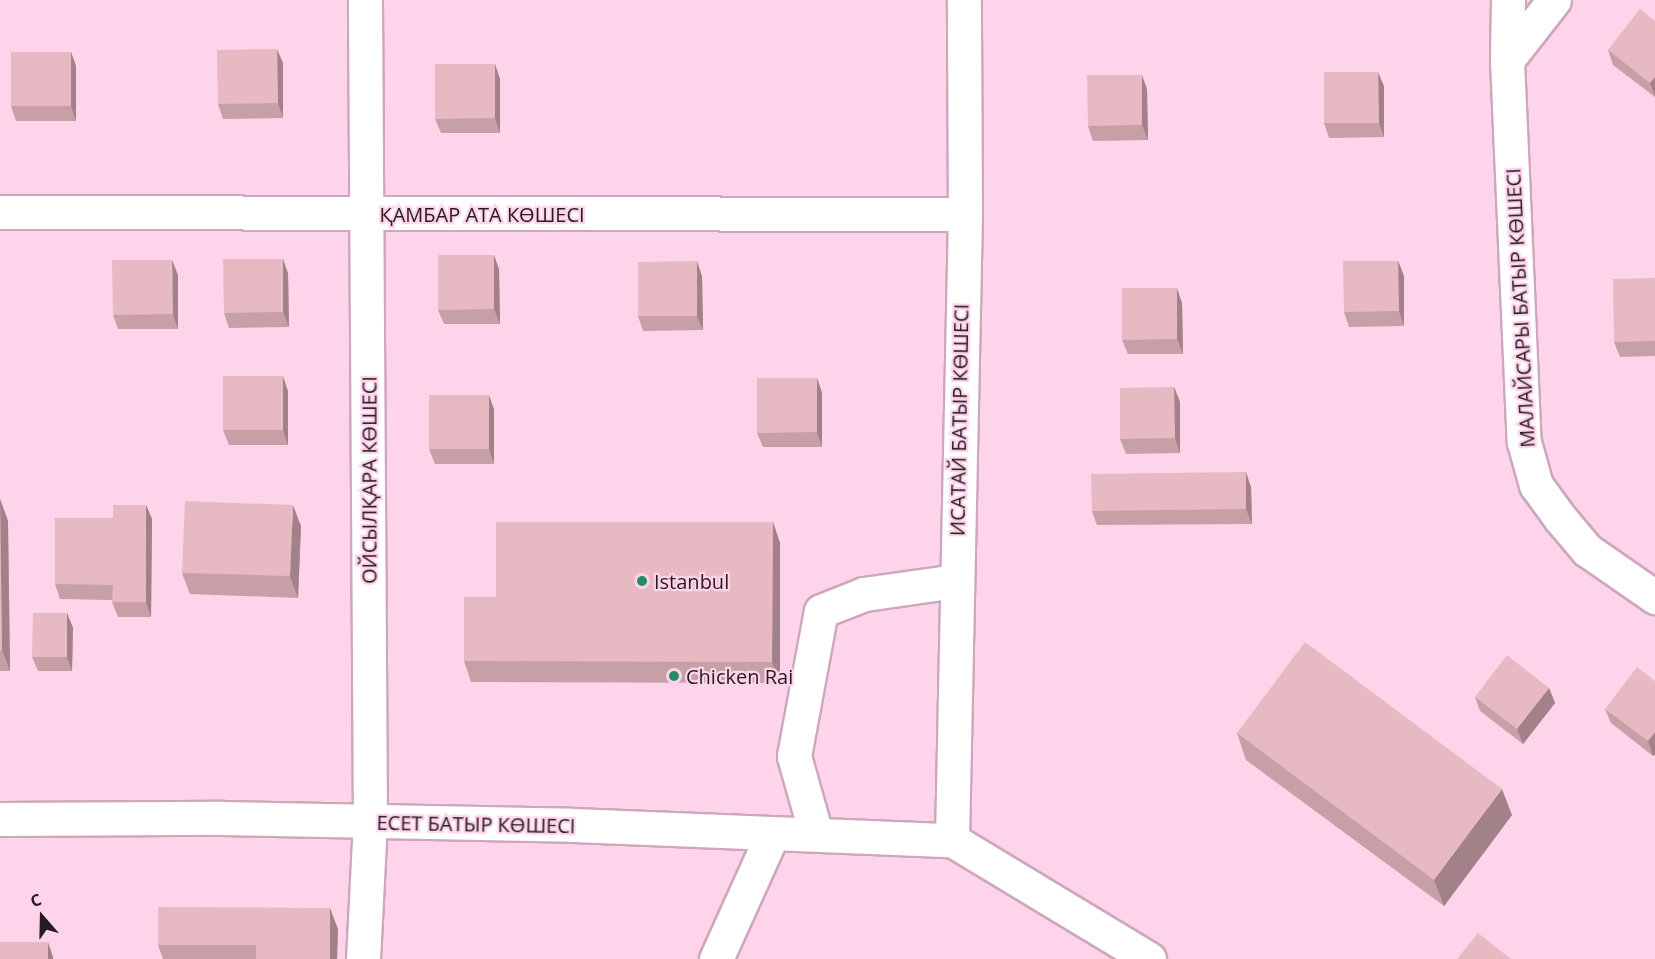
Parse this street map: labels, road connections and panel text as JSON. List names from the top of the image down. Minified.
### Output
{"streets":{"street":["ҚАМБАР АТА КӨШЕСІ","МАЛАЙСАРЫ БАТЫР КӨШЕСІ","ИСАТАЙ БАТЫР КӨШЕСІ","ОЙСЫЛҚАРА КӨШЕСІ","ЕСЕТ БАТЫР КӨШЕСІ"]},"crossings":[["ҚАМБАР АТА КӨШЕСІ","ИСАТАЙ БАТЫР КӨШЕСІ"],["ҚАМБАР АТА КӨШЕСІ","ОЙСЫЛҚАРА КӨШЕСІ"],["ИСАТАЙ БАТЫР КӨШЕСІ","ЕСЕТ БАТЫР КӨШЕСІ"],["ОЙСЫЛҚАРА КӨШЕСІ","ЕСЕТ БАТЫР КӨШЕСІ"]],"places":["Istanbul","Chicken Rai"],"north":"top"}
